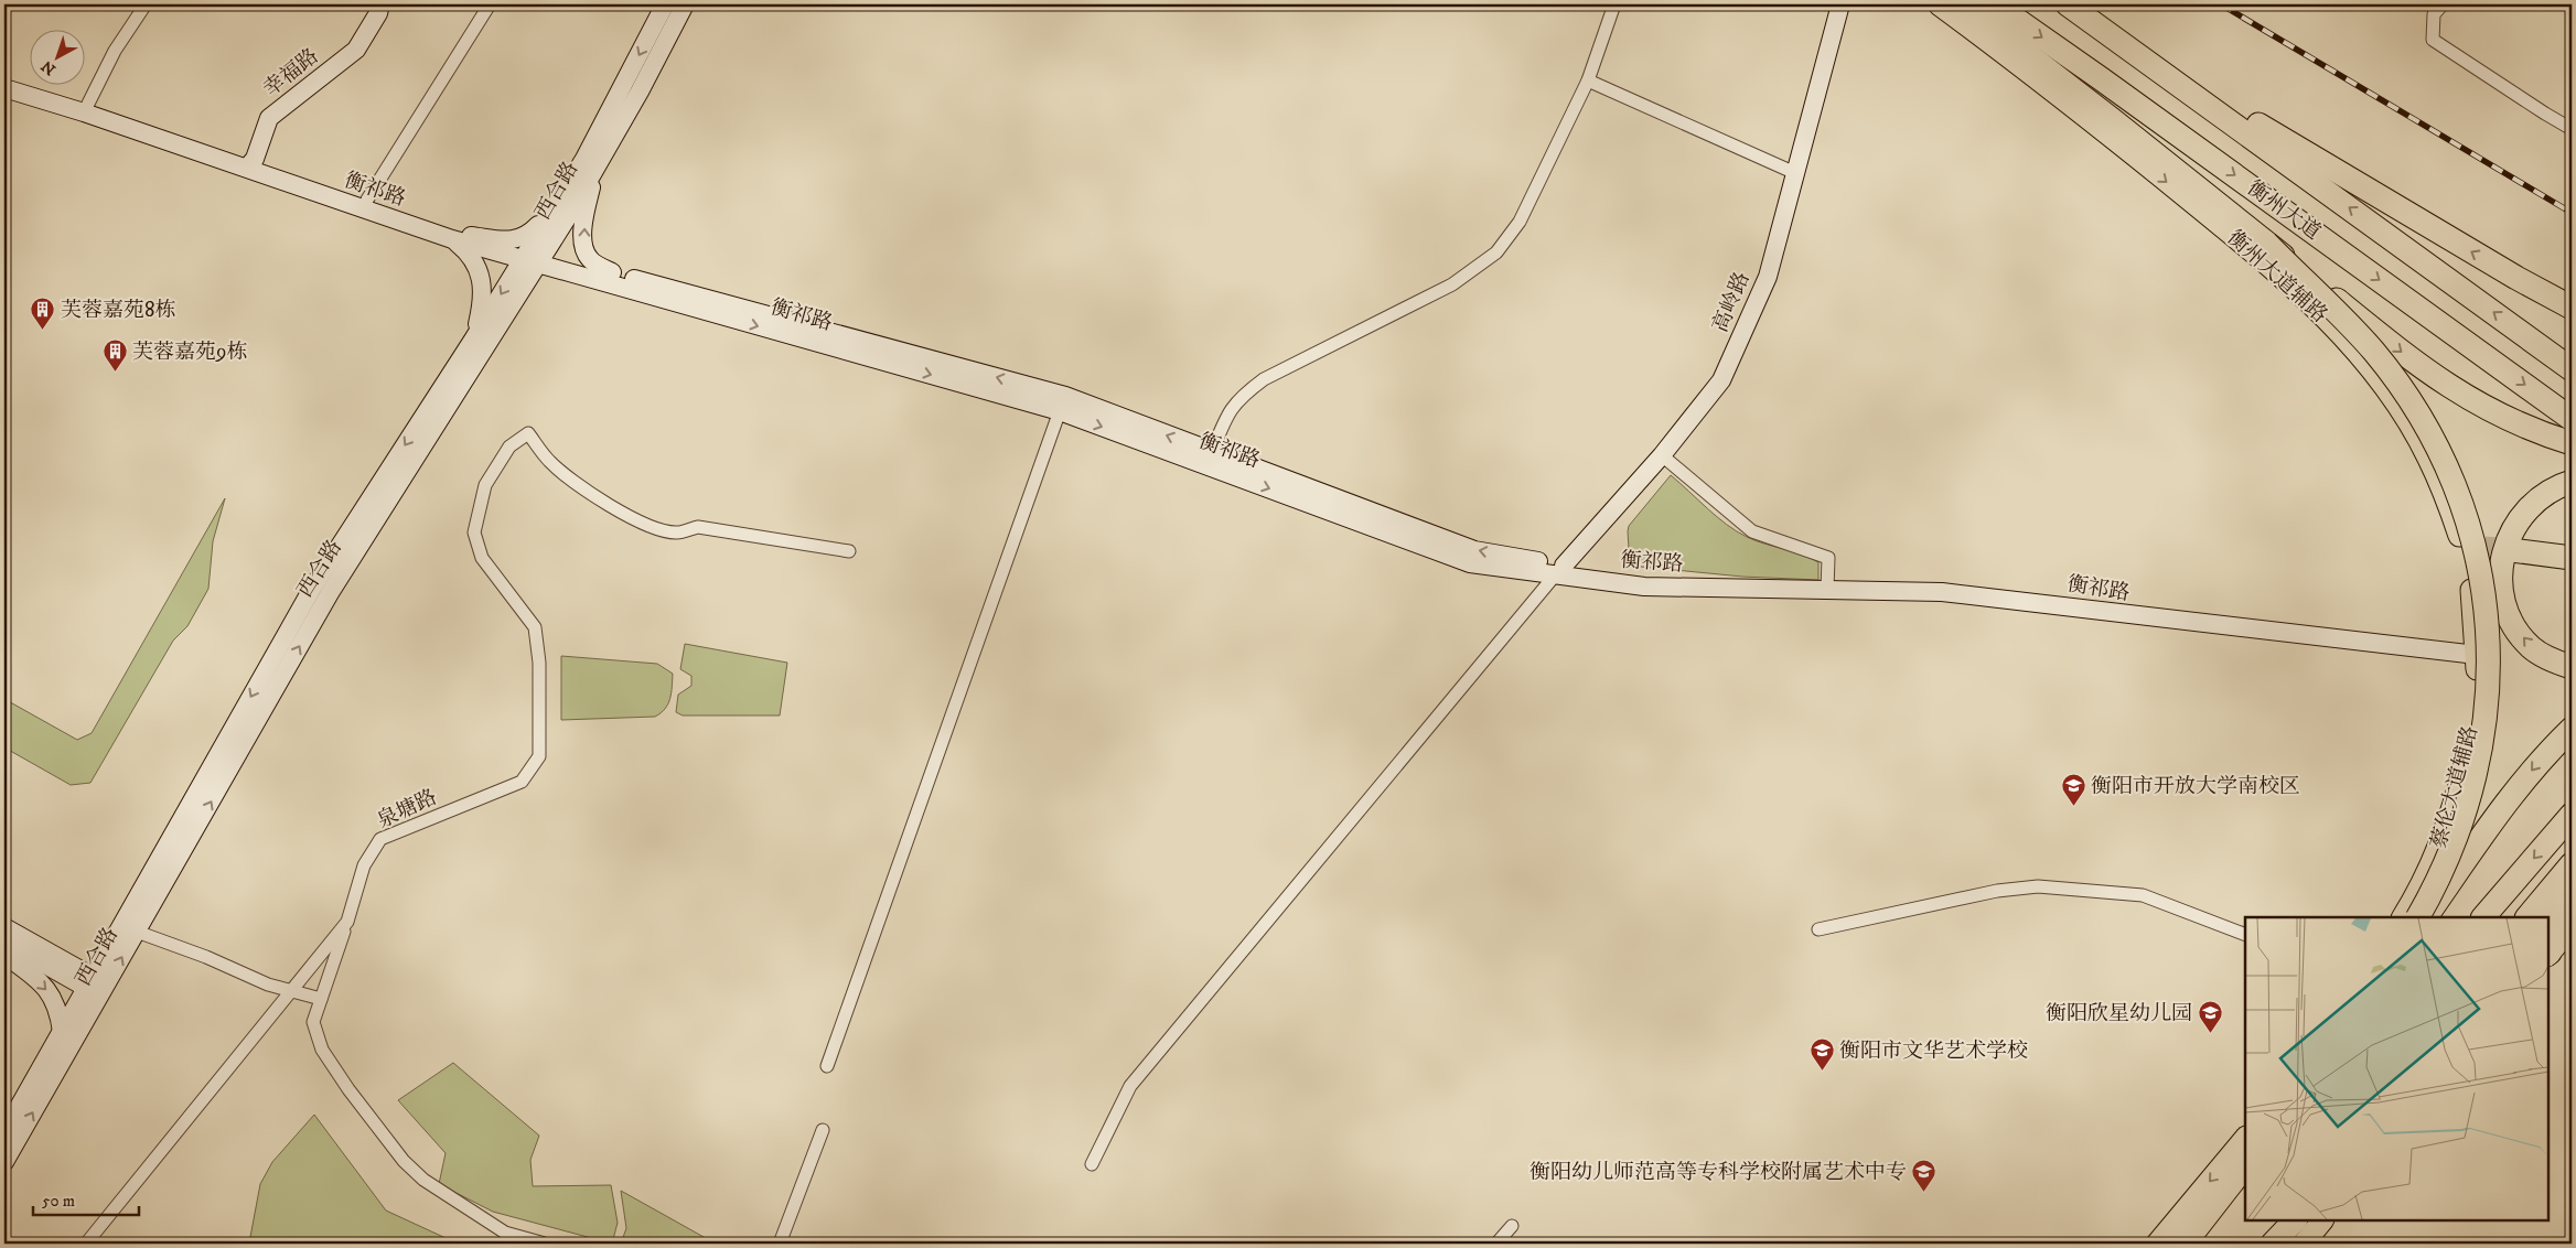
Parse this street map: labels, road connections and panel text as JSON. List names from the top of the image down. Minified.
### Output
{"streets":{"highway":["衡州大道"],"main road":["衡州大道辅路","蔡伦大道辅路"],"street":["幸福路","衡祁路","西合路","高岭路","泉塘路"]},"crossings":[["幸福路","衡祁路"],["衡祁路","西合路"],["衡祁路","衡州大道辅路"],["衡祁路","高岭路"],["衡祁路","蔡伦大道辅路"],["衡州大道辅路","蔡伦大道辅路"]],"one_way":["衡州大道辅路"],"places":{"building":["芙蓉嘉苑8栋","芙蓉嘉苑9栋"],"school or university":["衡阳市开放大学南校区","衡阳欣星幼儿园","衡阳市文华艺术学校","衡阳幼儿师范高等专科学校附属艺术中专"]},"scale_bar":"50 m","north":"bottom left"}
